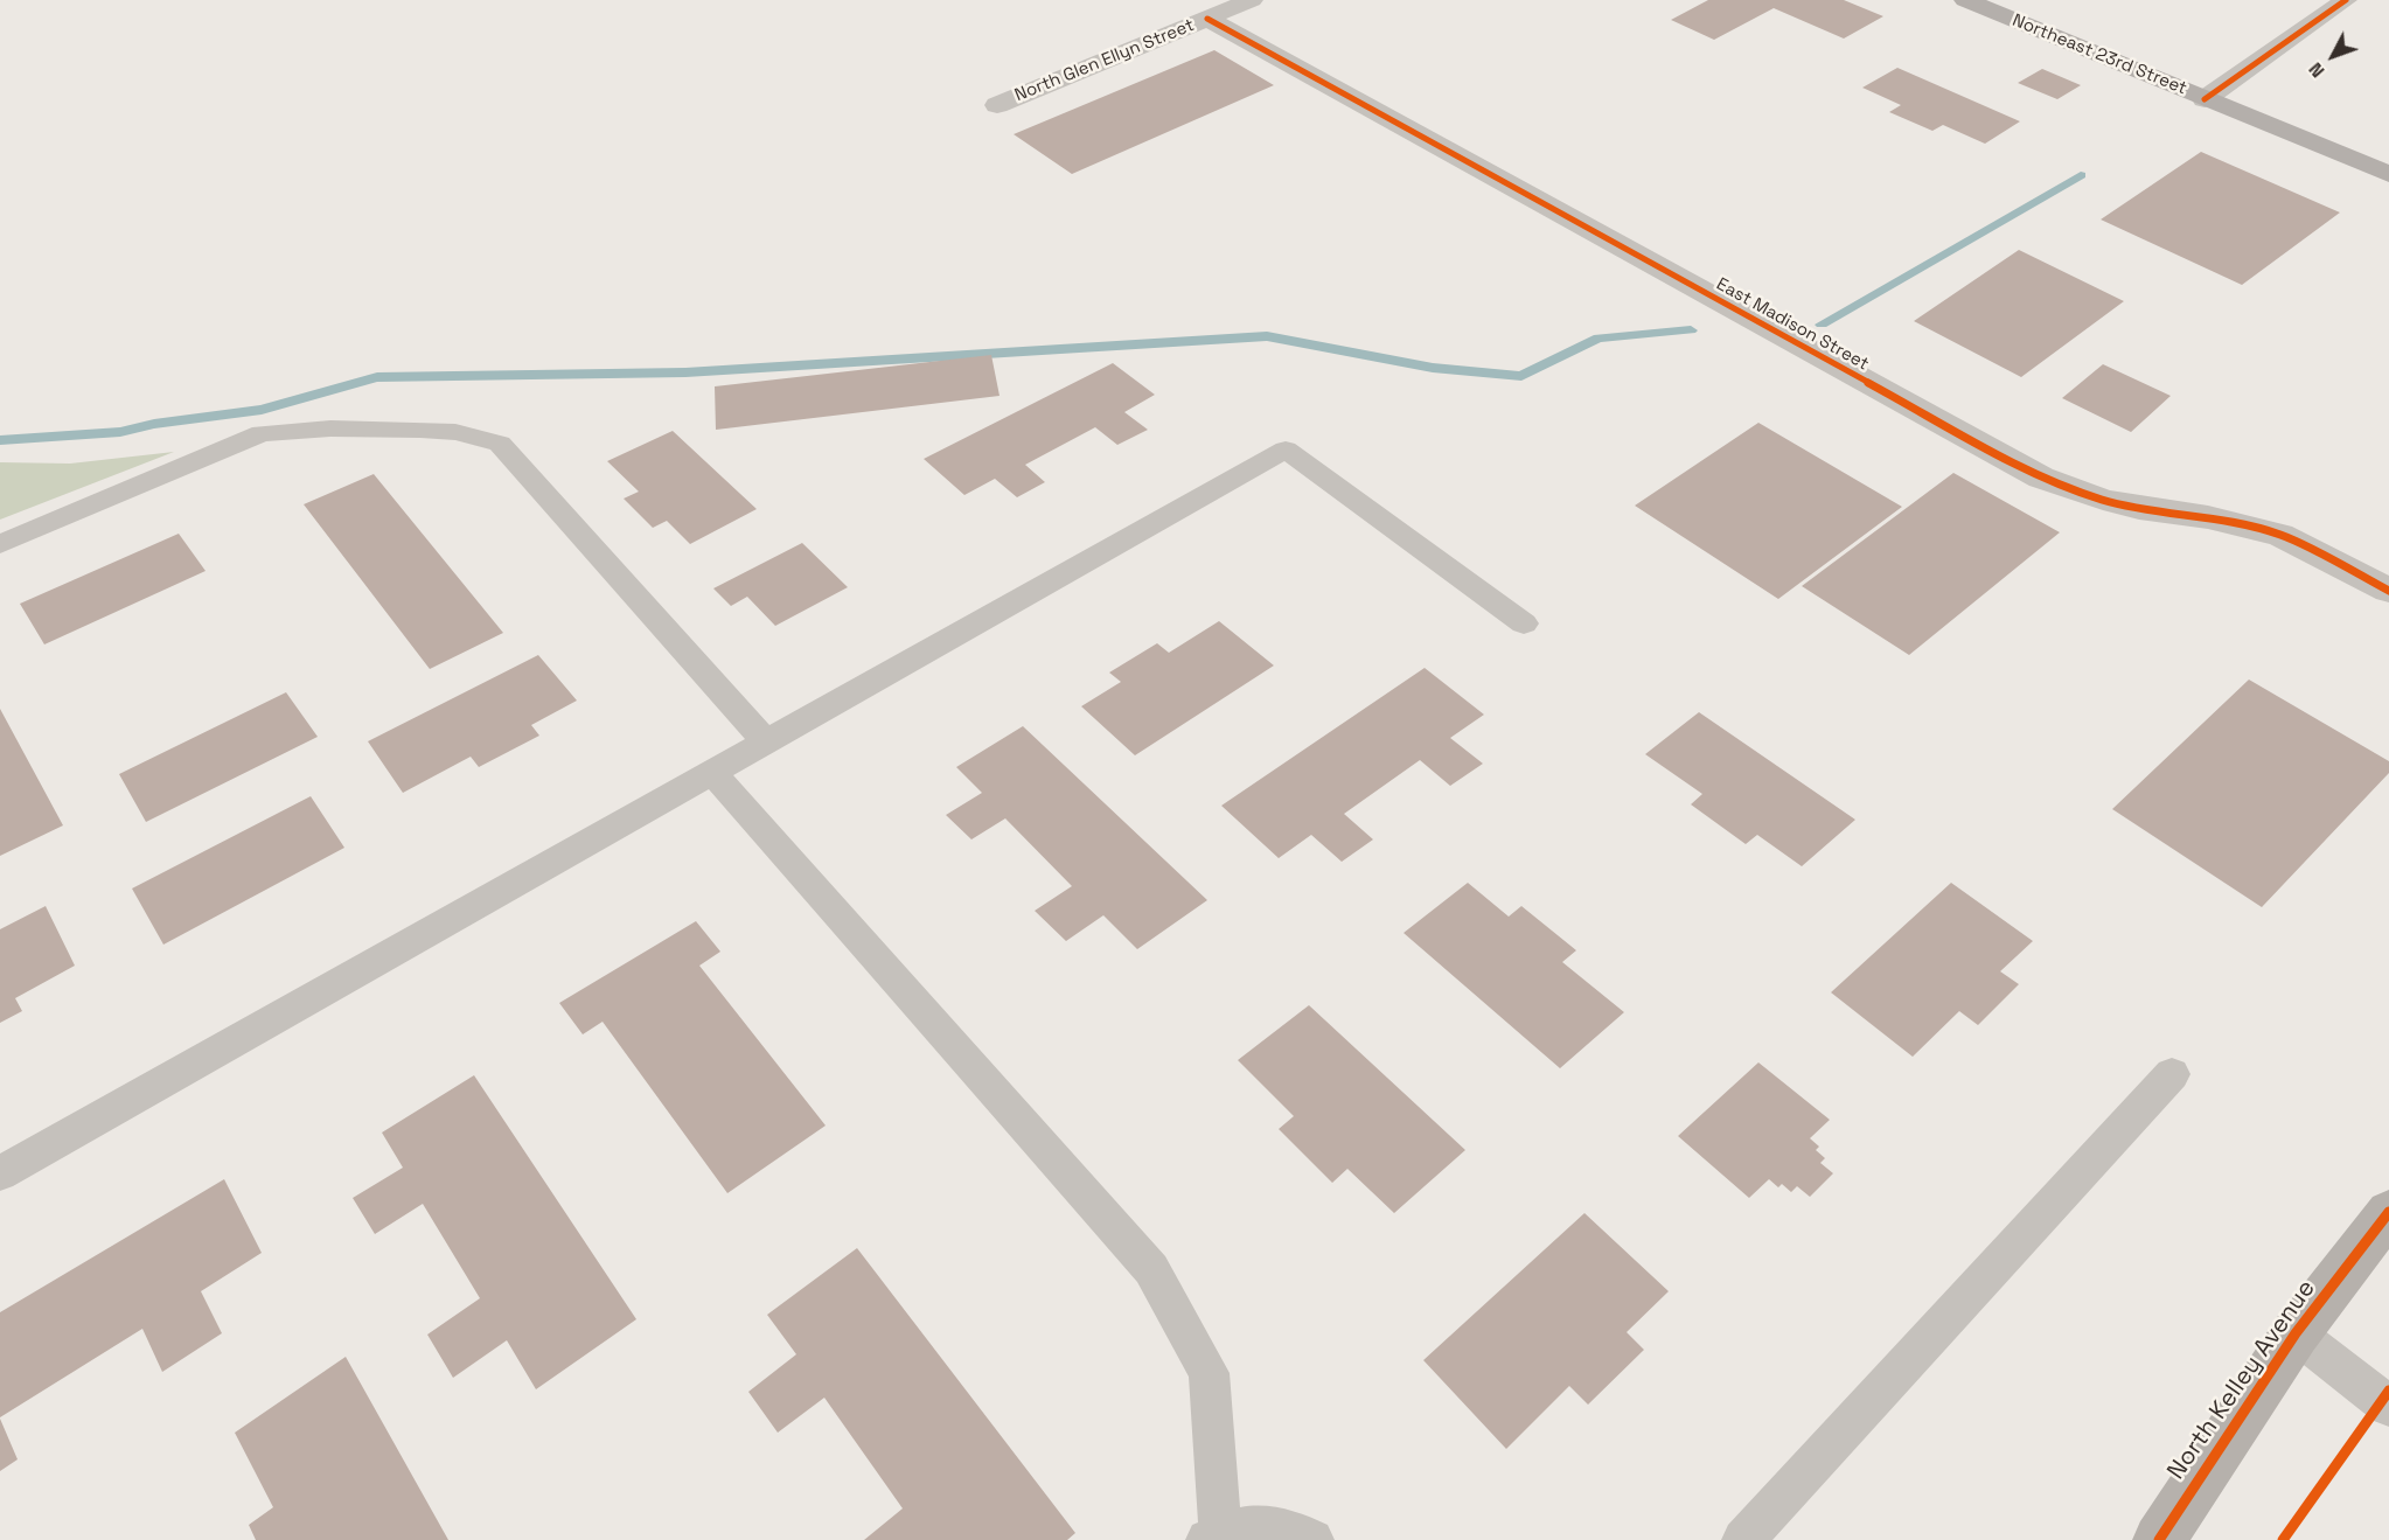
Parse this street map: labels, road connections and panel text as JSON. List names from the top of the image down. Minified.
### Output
{"streets":{"main road":["Northeast 23rd Street","North Kelley Avenue"],"street":["North Glen Ellyn Street","East Madison Street"]},"crossings":[["North Glen Ellyn Street","East Madison Street"]],"north":"bottom left"}
